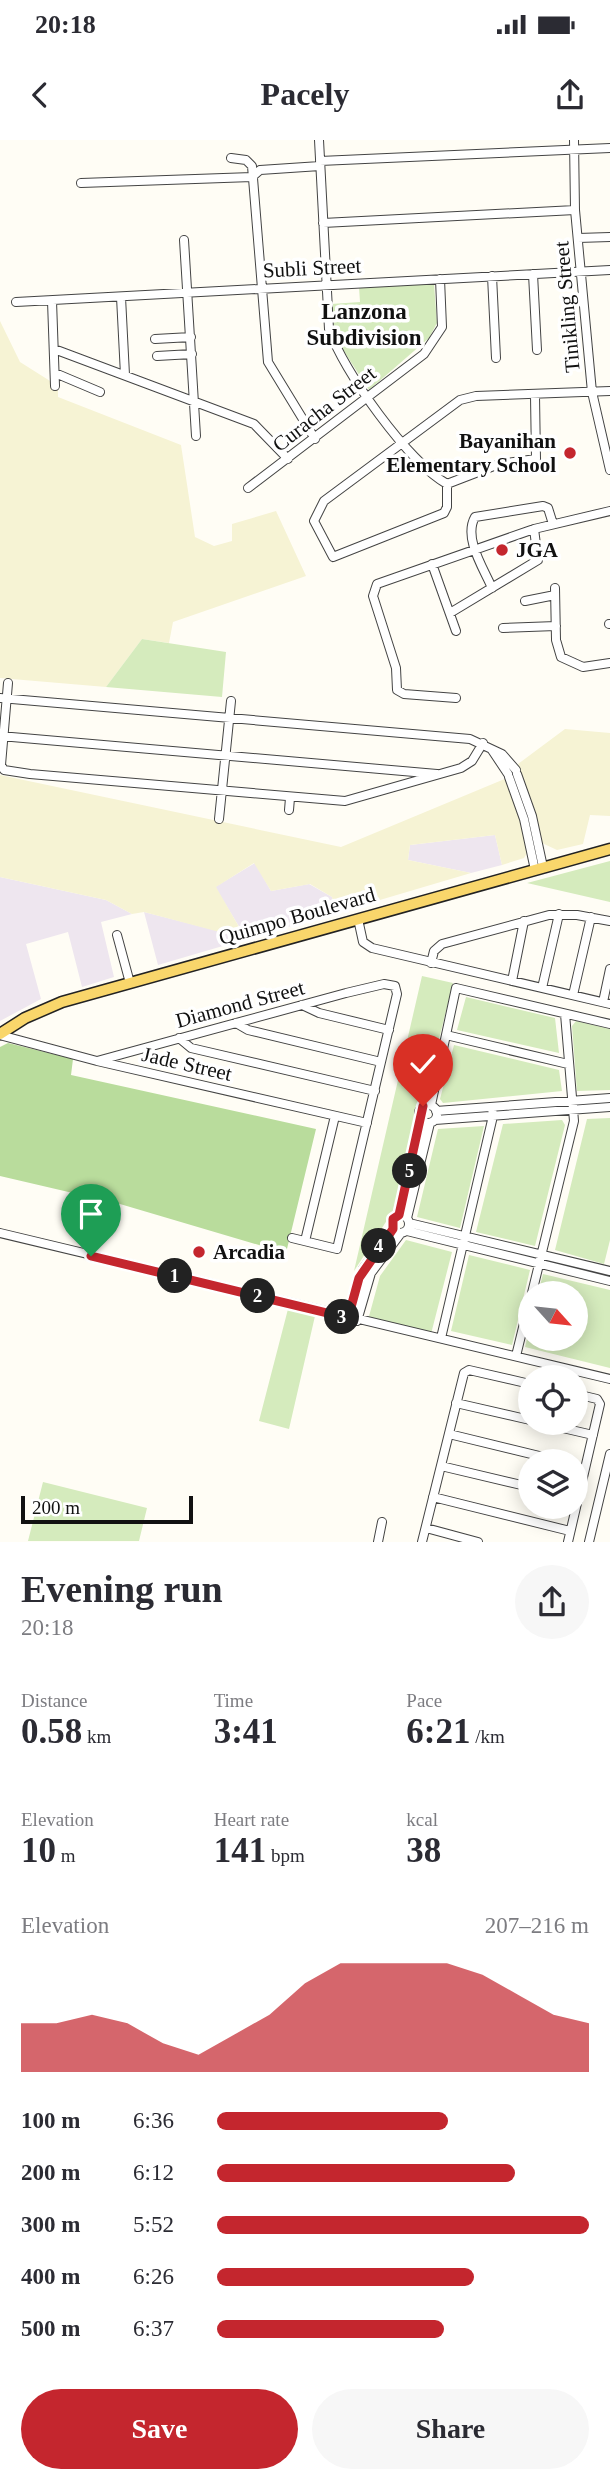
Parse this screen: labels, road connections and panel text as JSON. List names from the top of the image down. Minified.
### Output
{"streets":{"main road":["Quimpo Boulevard"],"street":["Subli Street","Tinikling Street","Curacha Street","Diamond Street","Jade Street"]},"crossings":[["Subli Street","Tinikling Street"],["Subli Street","Curacha Street"],["Quimpo Boulevard","Jade Street"],["Diamond Street","Jade Street"]],"districts":["Lanzona Subdivision"],"places":["Bayanihan Elementary School","JGA","Arcadia"],"scale_bar":"200 m","north":"bottom right","page":{"status":"20:18","header":"Pacely","pins":["5","4","1","2","3"],"scale":"200 m","heading":["Evening run","20:18"],"stats":[["Distance","0.58 km"],["Time","3:41"],["Pace","6:21 /km"],["Elevation","10 m"],["Heart rate","141 bpm"],["kcal","38"]],"chart":["Elevation","207–216 m"],"list":[{"name":"100 m","note":"6:36"},{"name":"200 m","note":"6:12"},{"name":"300 m","note":"5:52"},{"name":"400 m","note":"6:26"},{"name":"500 m","note":"6:37"}],"buttons":["Save","Share"]}}
